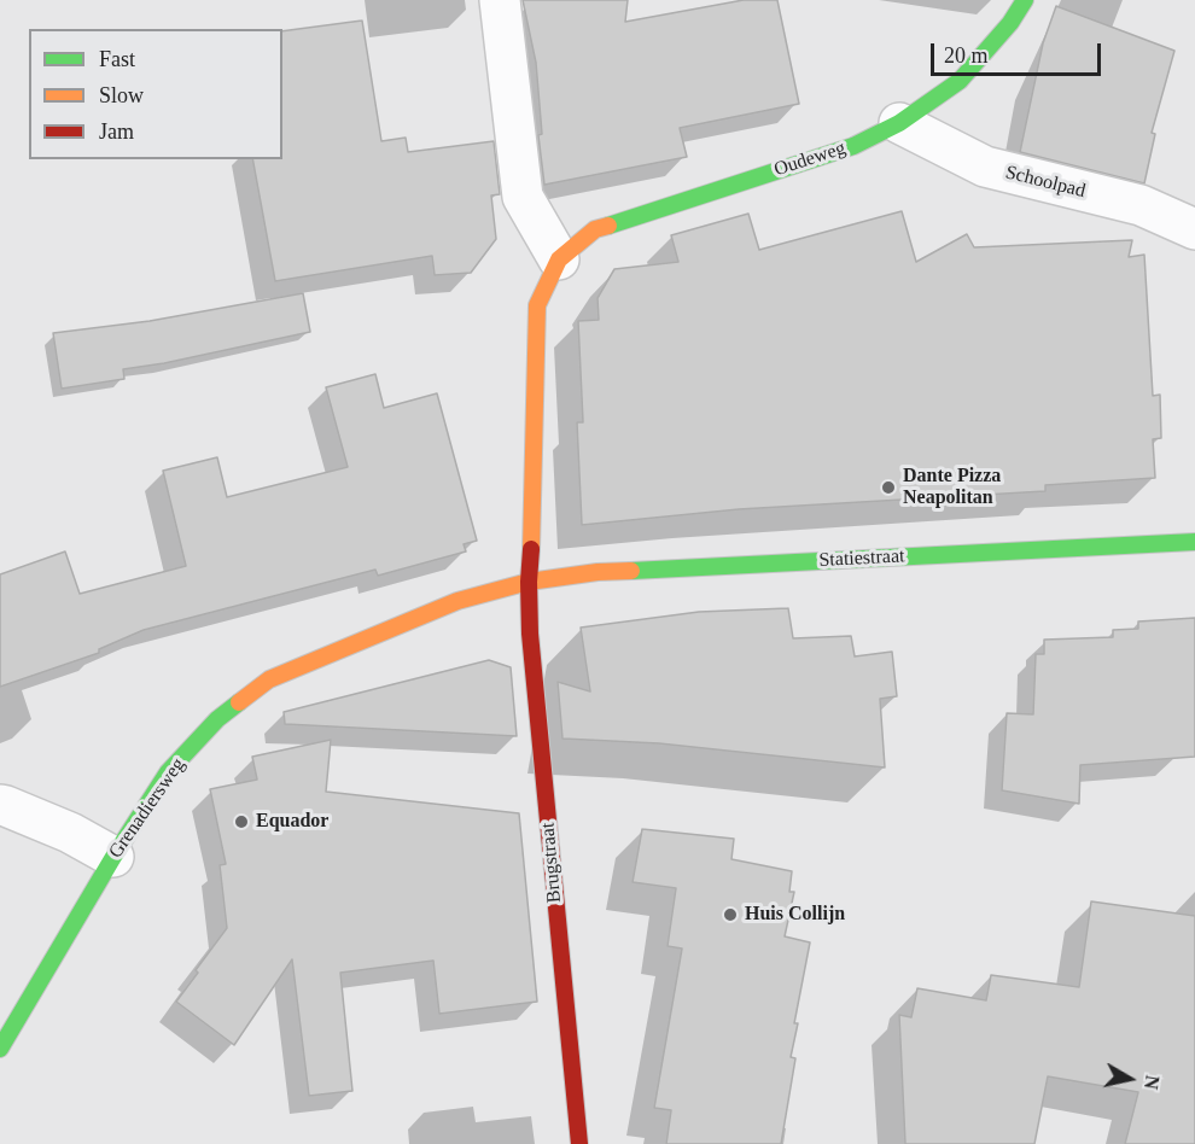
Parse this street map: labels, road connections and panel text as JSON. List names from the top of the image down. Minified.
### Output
{"streets":{"street":["Oudeweg","Schoolpad","Statiestraat","Grenadiersweg","Brugstraat"]},"crossings":[["Oudeweg","Schoolpad"],["Oudeweg","Statiestraat"],["Oudeweg","Grenadiersweg"],["Oudeweg","Brugstraat"],["Statiestraat","Grenadiersweg"],["Statiestraat","Brugstraat"],["Grenadiersweg","Brugstraat"]],"places":["Dante Pizza Neapolitan","Equador","Huis Collijn"],"legend":["Fast","Slow","Jam"],"scale_bar":"20 m","north":"right"}
